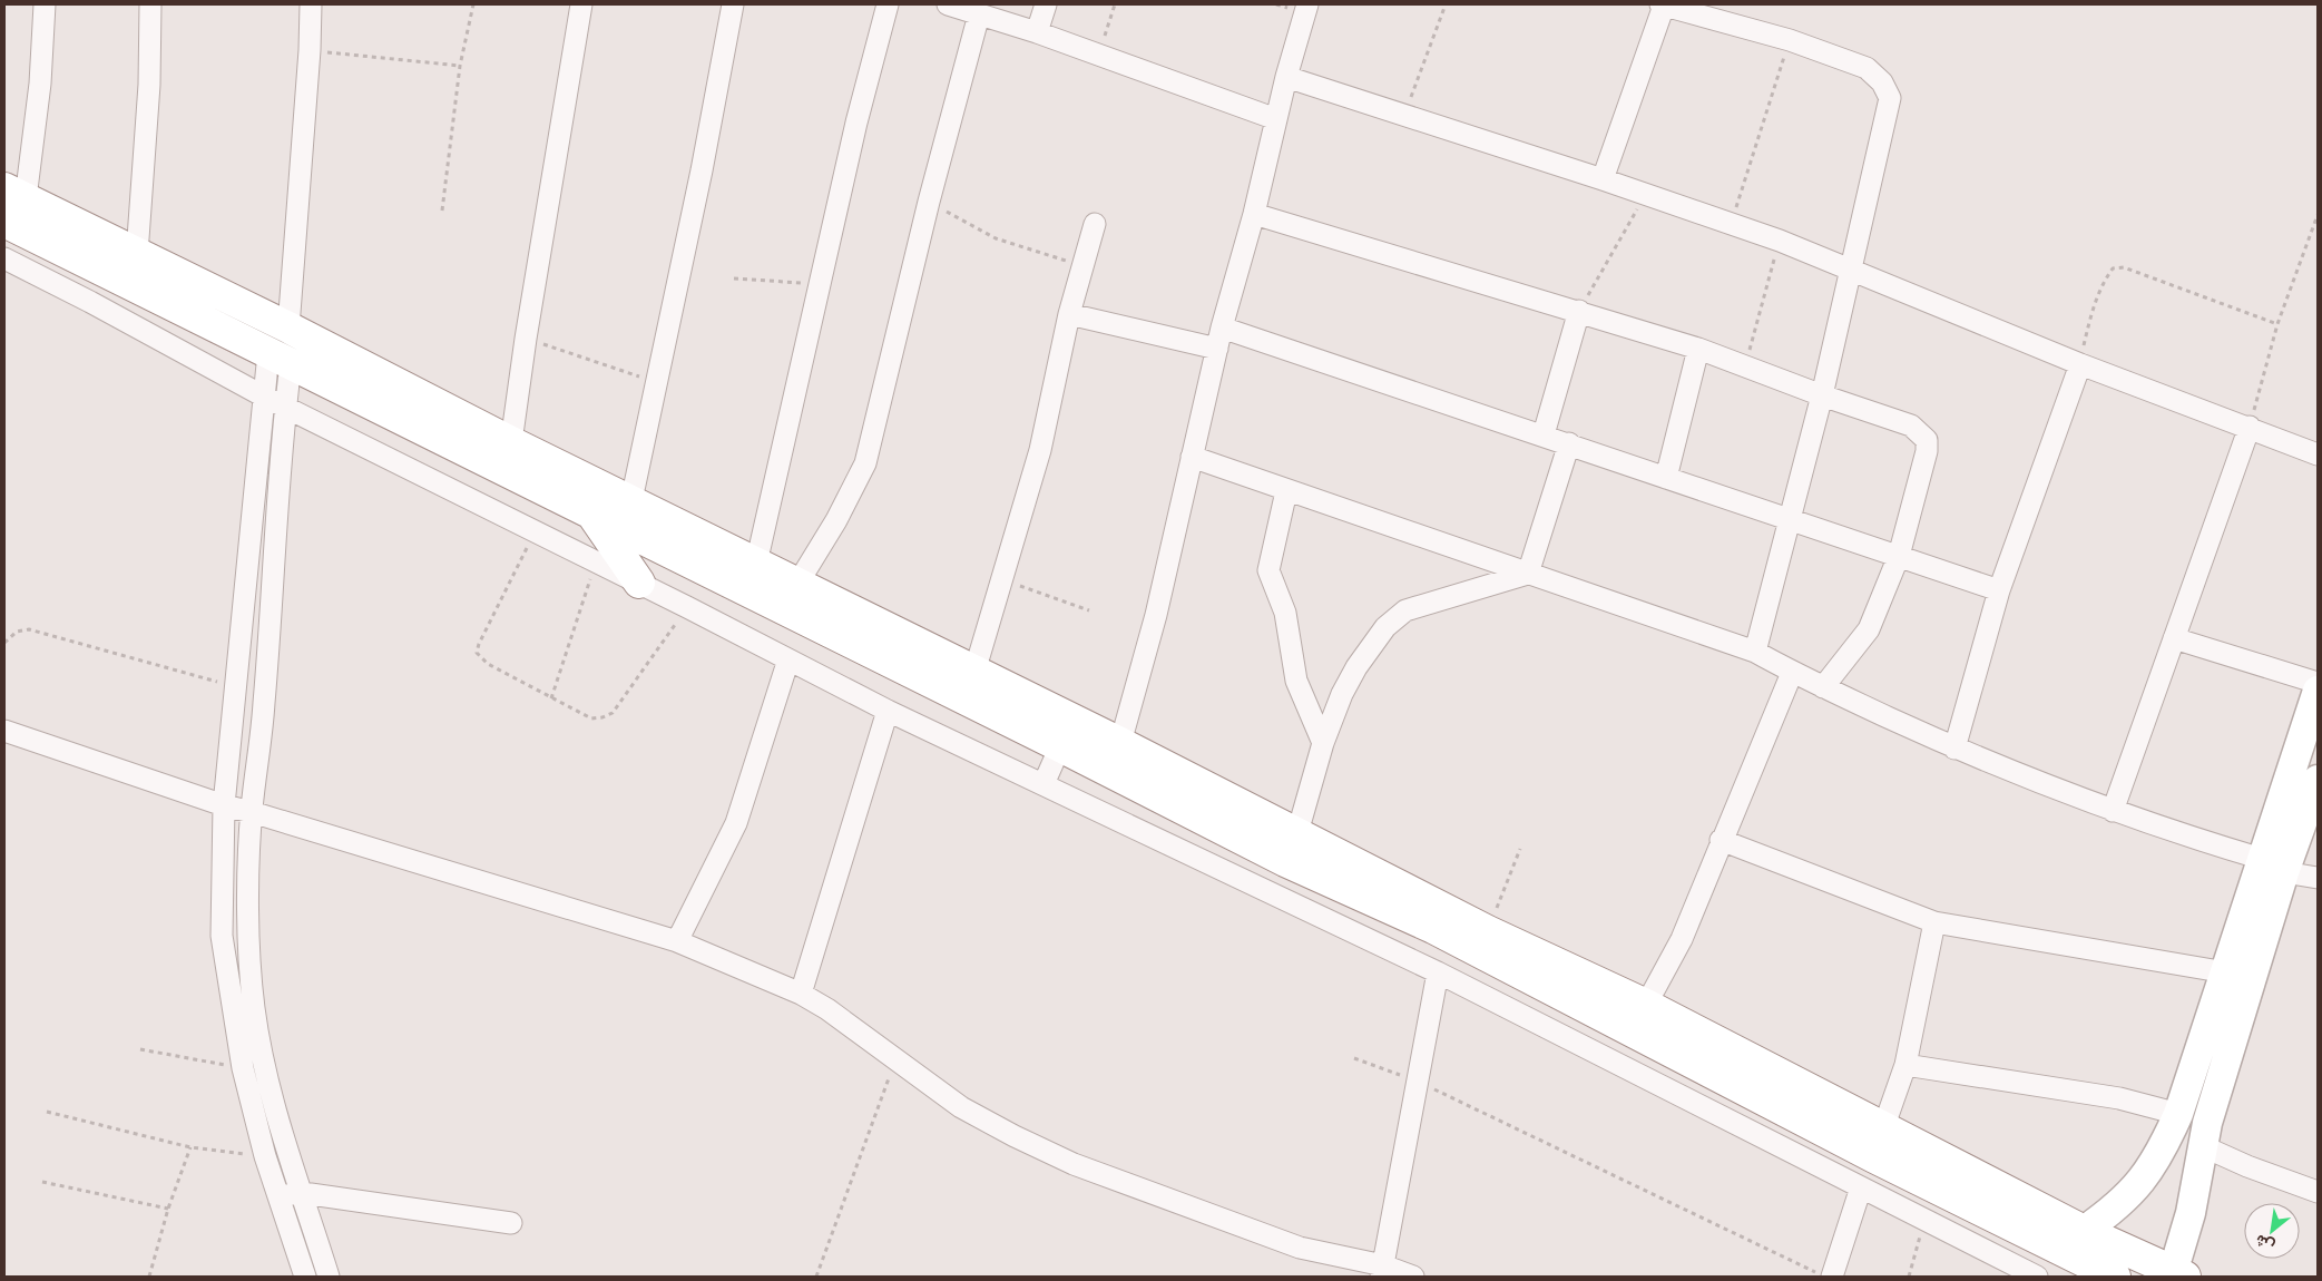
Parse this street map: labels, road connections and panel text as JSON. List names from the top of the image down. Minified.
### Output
{"north":"bottom left"}
